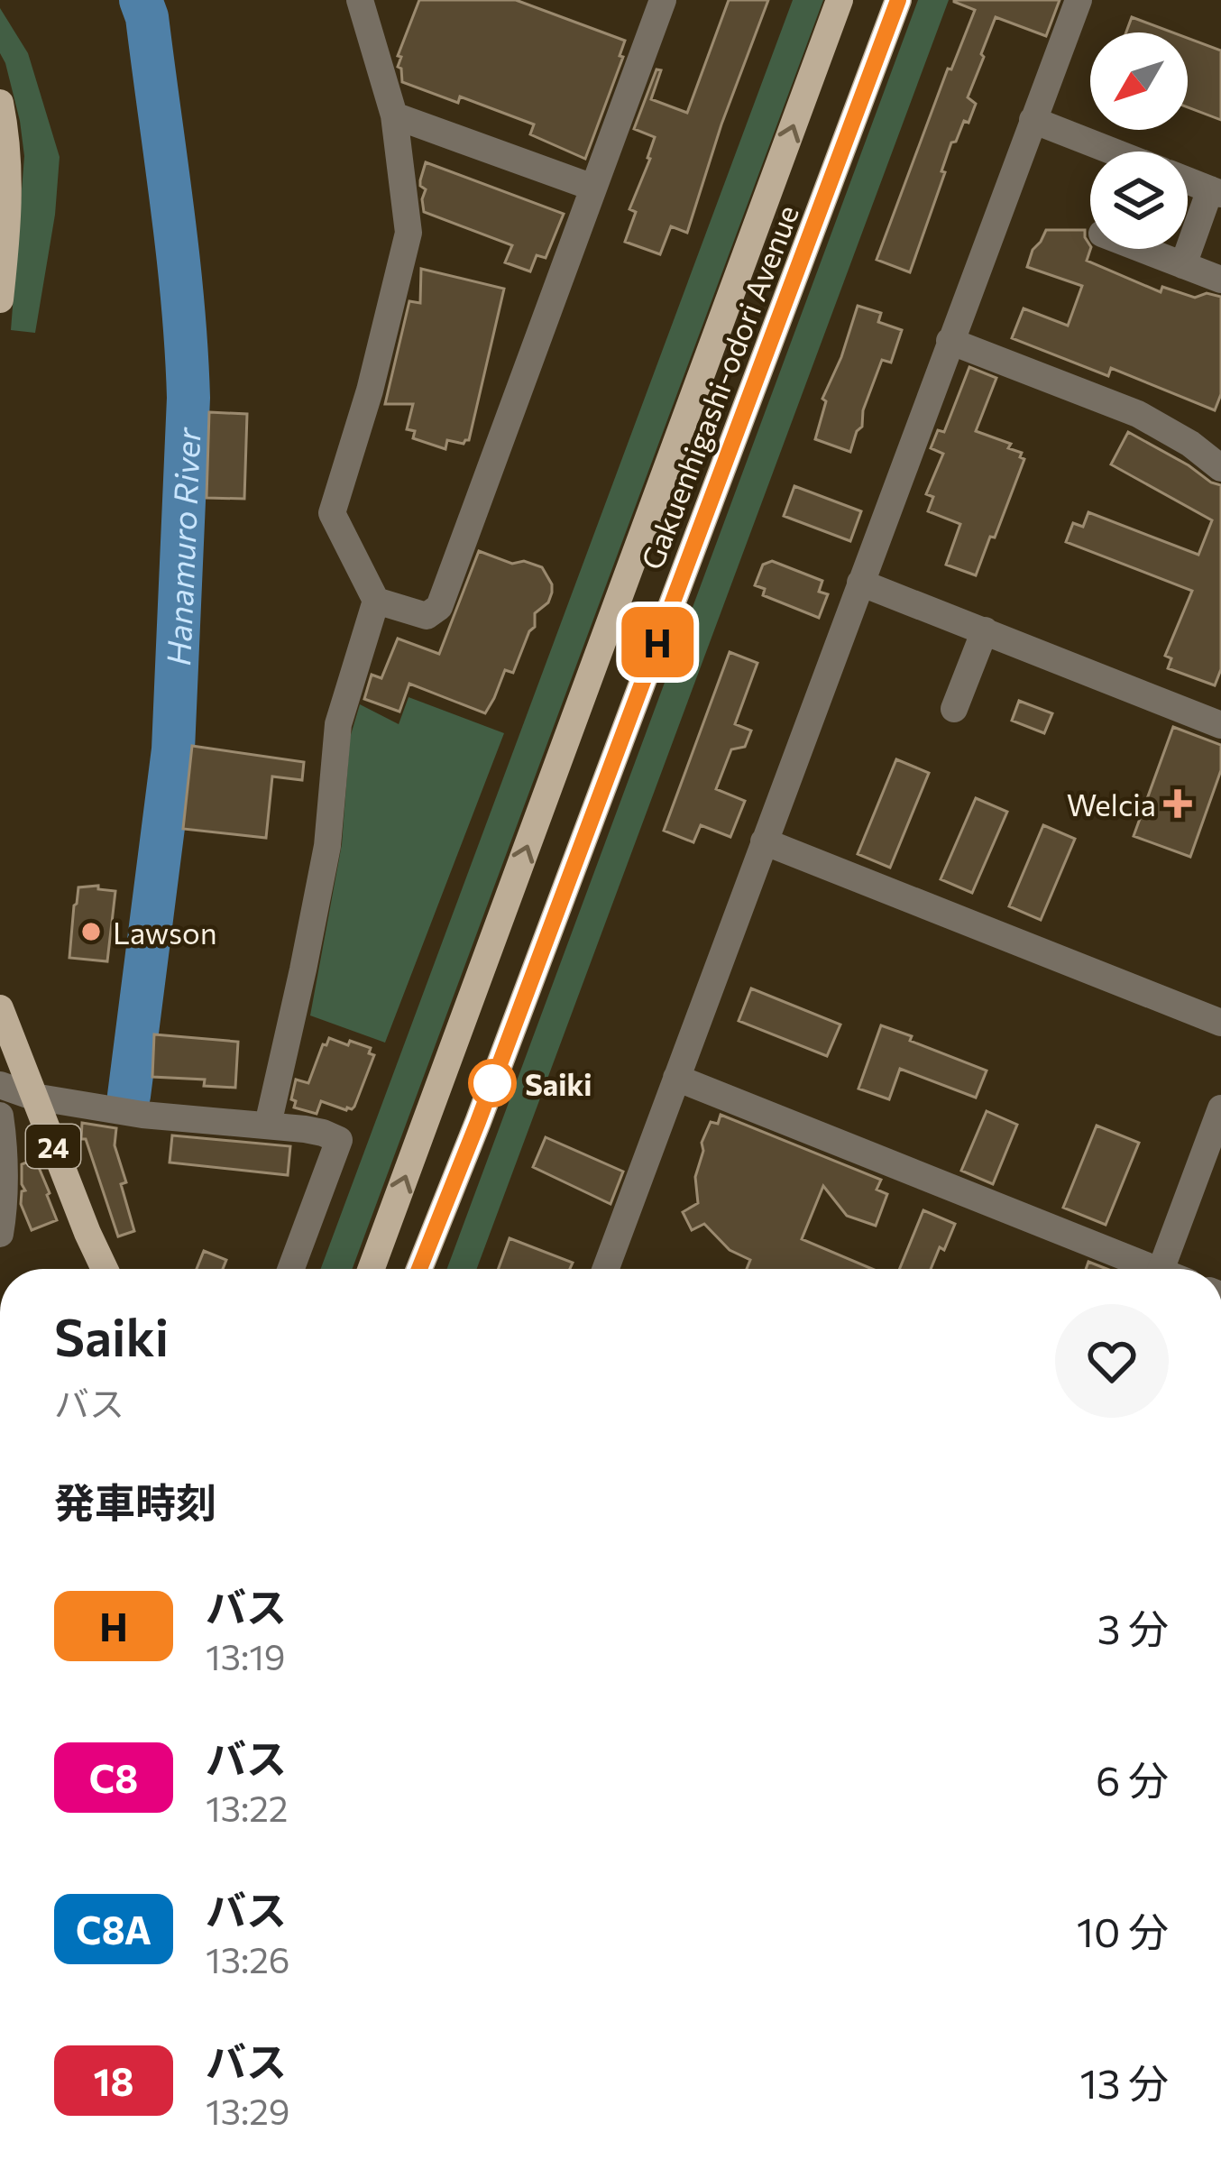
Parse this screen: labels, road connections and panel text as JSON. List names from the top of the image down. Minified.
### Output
{"streets":{"main road":["Gakuenhigashi-odori Avenue","24"]},"water":["Hanamuro River"],"places":{"health":["Welcia"],"other":["Lawson","Saiki"]},"lines":["bus line H"],"north":"bottom left","page":{"on_map":"H","heading":[["Saiki","バス"],"発車時刻"],"list":[{"mark":"H","name":"バス","note":"13:19","value":"3 分"},{"mark":"C8","name":"バス","note":"13:22","value":"6 分"},{"mark":"C8A","name":"バス","note":"13:26","value":"10 分"},{"mark":"18","name":"バス","note":"13:29","value":"13 分"}]}}
